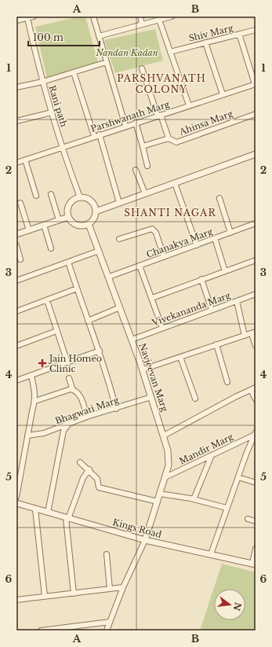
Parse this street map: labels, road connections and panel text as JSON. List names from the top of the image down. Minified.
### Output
{"streets":{"street":["Shiv Marg","Rani path","Parshwanath Marg","Ahinsa Marg","Chanakya Marg","Vivekananda Marg","Navjeevan Marg","Bhagwati Marg","Mandir Marg","Kings Road"]},"crossings":[["Rani path","Parshwanath Marg"],["Rani path","Navjeevan Marg"],["Parshwanath Marg","Ahinsa Marg"],["Chanakya Marg","Navjeevan Marg"],["Vivekananda Marg","Navjeevan Marg"],["Navjeevan Marg","Bhagwati Marg"],["Navjeevan Marg","Mandir Marg"],["Navjeevan Marg","Kings Road"]],"districts":["PARSHVANATH COLONY","SHANTI NAGAR"],"parks":["Nandan Kadan"],"places":{"health":["Jain Homeo Clinic"]},"scale_bar":"100 m","north":"right","grid":{"columns":["A","B"],"rows":["1","2","3","4","5","6"]}}
